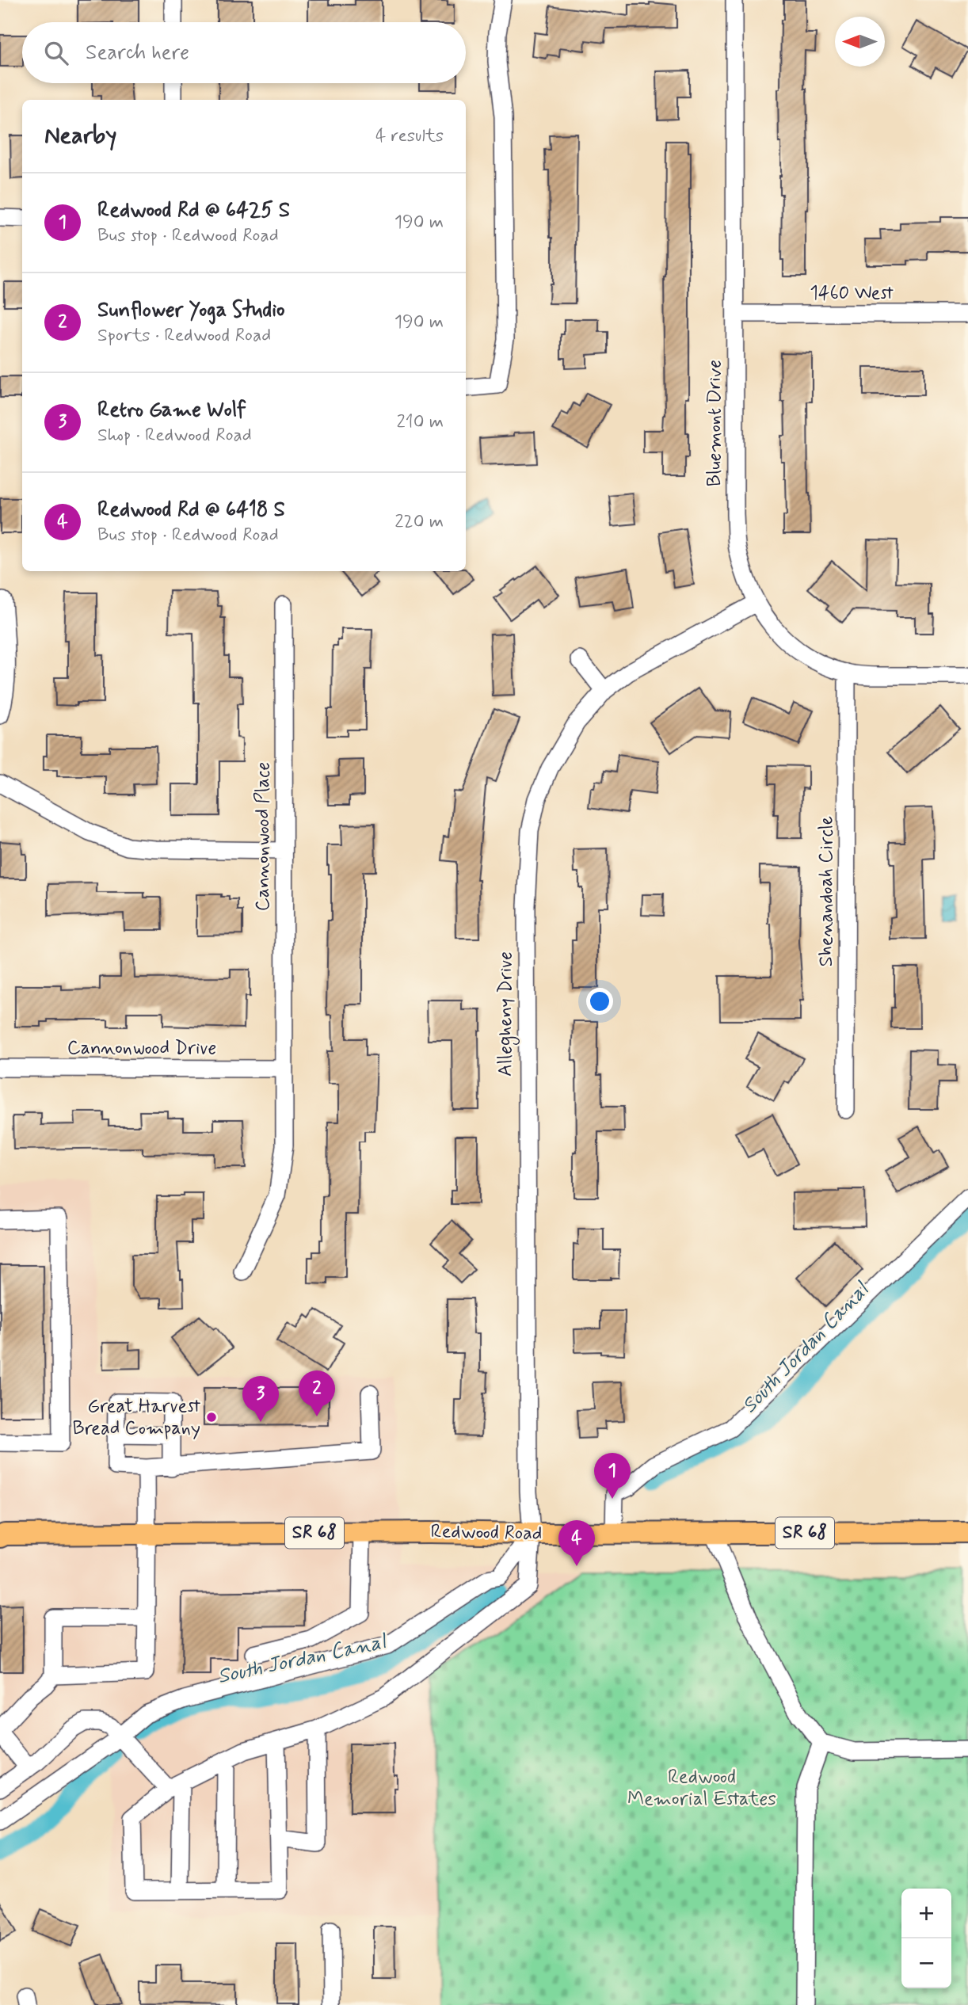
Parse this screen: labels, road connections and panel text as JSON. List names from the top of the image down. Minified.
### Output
{"streets":{"main road":["SR 68","Redwood Road"],"street":["1460 West","Bluemont Drive","Cannonwood Place","Shenandoah Circle","Allegheny Drive","Cannonwood Drive"]},"crossings":[["1460 West","Bluemont Drive"],["Bluemont Drive","Shenandoah Circle"],["Bluemont Drive","Allegheny Drive"],["Cannonwood Place","Cannonwood Drive"],["Allegheny Drive","Redwood Road"]],"water":["South Jordan Canal"],"parks":["Redwood Memorial Estates"],"places":["Great Harvest Bread Company"],"north":"left","page":{"search":"Search here","heading":["Nearby","4 results"],"list":[{"mark":"1","name":"Redwood Rd @ 6425 S","note":"Bus stop · Redwood Road","value":"190 m"},{"mark":"2","name":"Sunflower Yoga Studio","note":"Sports · Redwood Road","value":"190 m"},{"mark":"3","name":"Retro Game Wolf","note":"Shop · Redwood Road","value":"210 m"},{"mark":"4","name":"Redwood Rd @ 6418 S","note":"Bus stop · Redwood Road","value":"220 m"}],"pins":["2","3","1","4"],"map_buttons":["+","−"]}}
